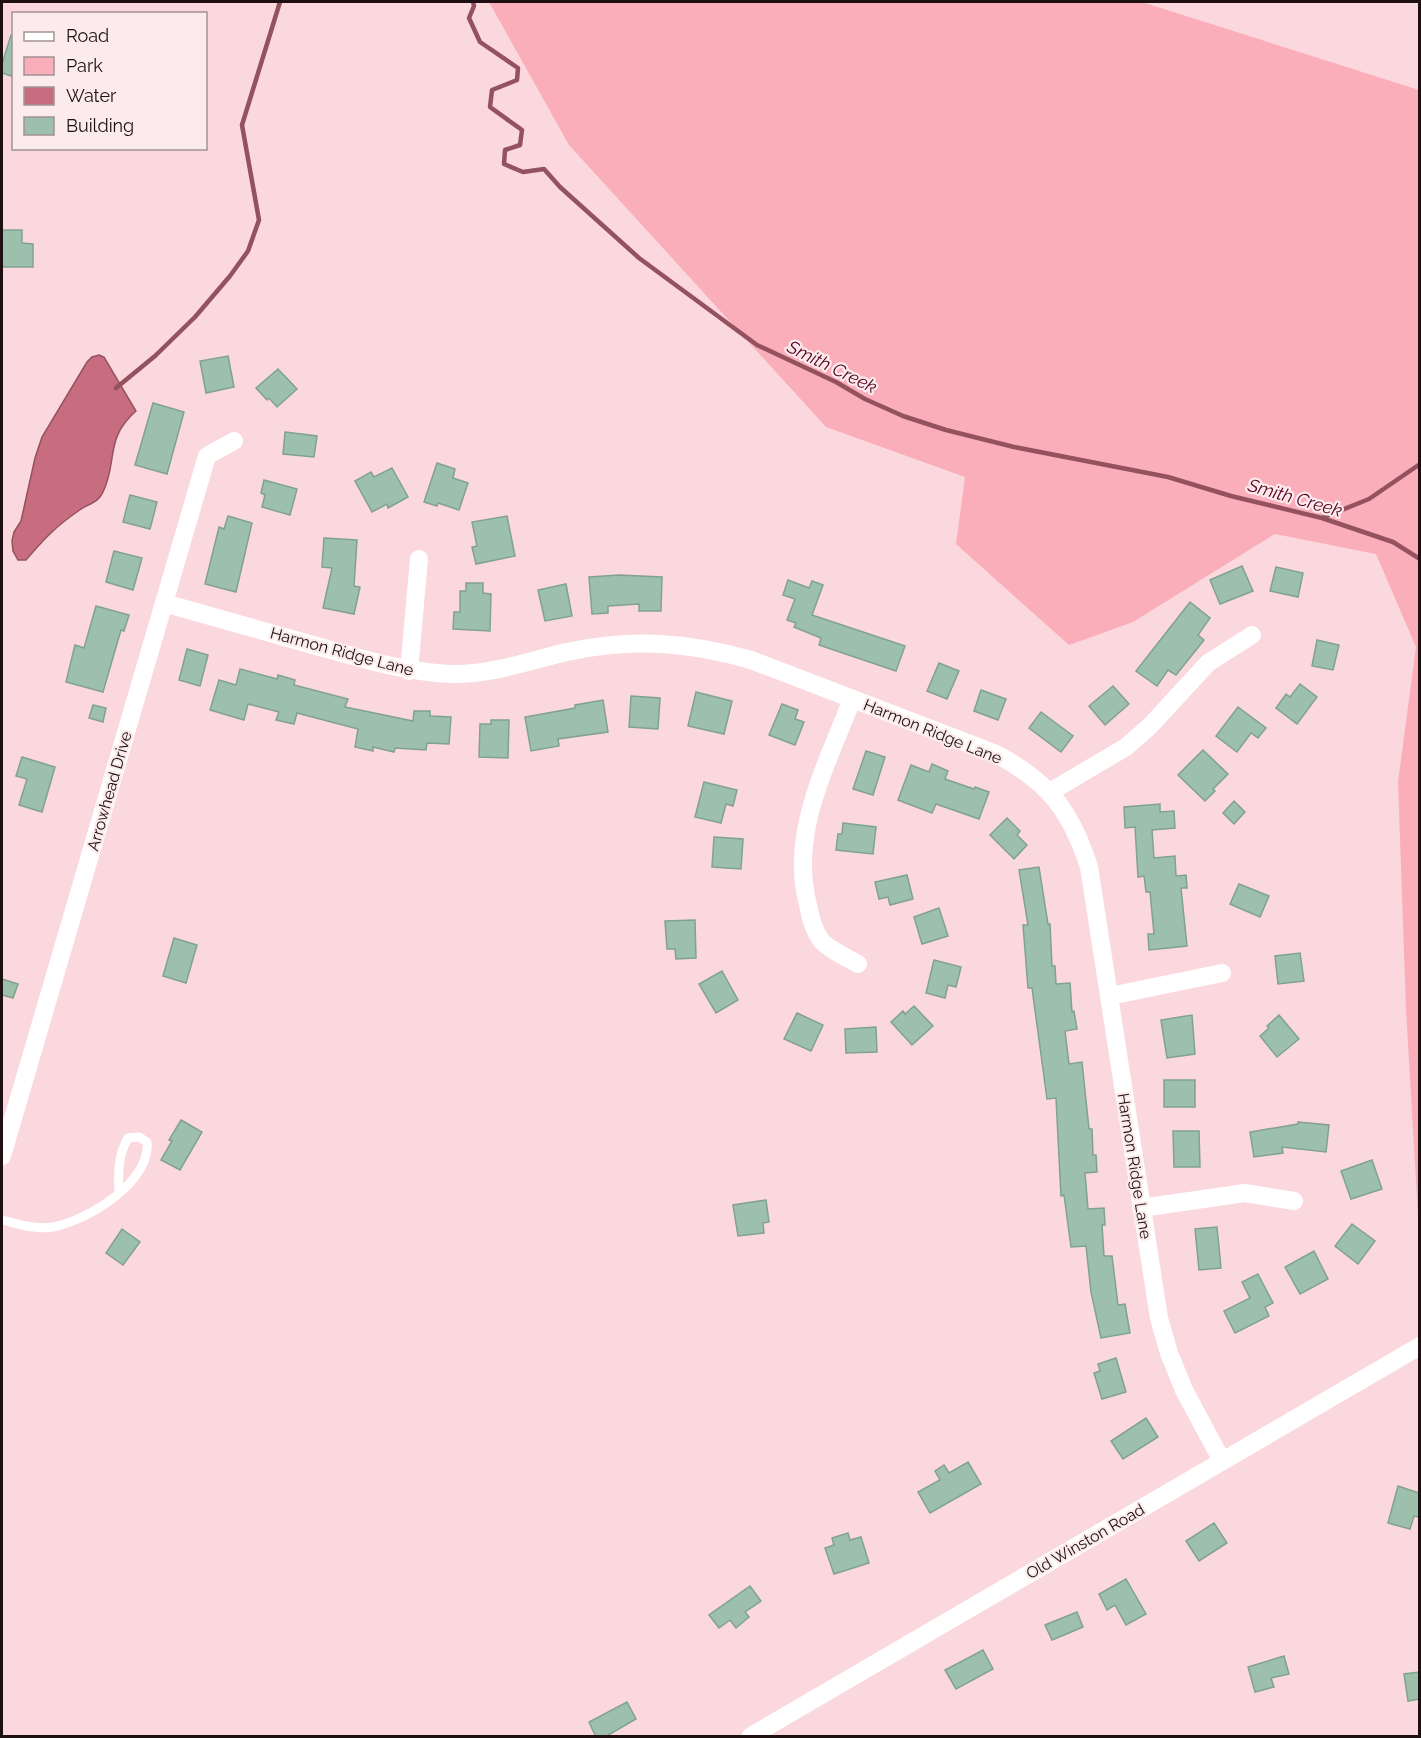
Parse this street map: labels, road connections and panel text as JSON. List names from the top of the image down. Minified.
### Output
{"streets":{"street":["Harmon Ridge Lane","Arrowhead Drive","Old Winston Road"]},"crossings":[["Harmon Ridge Lane","Arrowhead Drive"],["Harmon Ridge Lane","Old Winston Road"]],"water":["Smith Creek"],"legend":["Road","Park","Water","Building"]}
